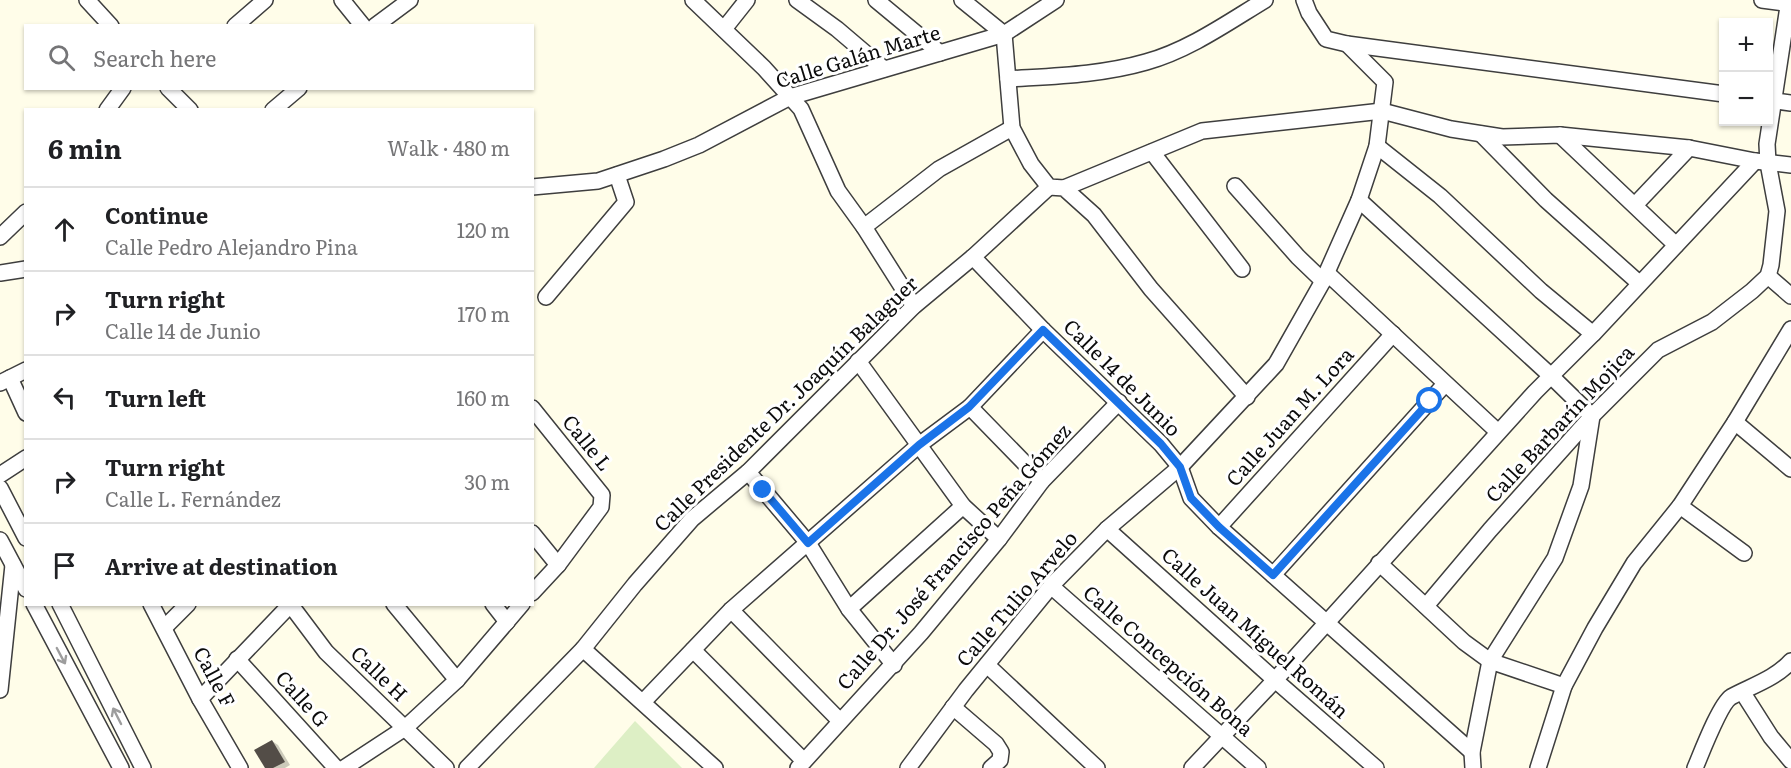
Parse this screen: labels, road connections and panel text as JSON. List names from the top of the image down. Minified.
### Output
{"streets":{"street":["Calle Galán Marte","Calle 14 de Junio","Calle Presidente Dr. Joaquín Balaguer","Calle Juan M. Lora","Calle Barbarín Mojica","Calle L","Calle Dr. José Francisco Peña Gómez","Calle Tulio Arvelo","Calle Juan Miguel Román","Calle Concepción Bona","Calle H","Calle F","Calle G"]},"crossings":[["Calle 14 de Junio","Calle Presidente Dr. Joaquín Balaguer"],["Calle 14 de Junio","Calle Juan M. Lora"],["Calle 14 de Junio","Calle Dr. José Francisco Peña Gómez"],["Calle 14 de Junio","Calle Tulio Arvelo"],["Calle Presidente Dr. Joaquín Balaguer","Calle Tulio Arvelo"],["Calle Tulio Arvelo","Calle Juan Miguel Román"],["Calle Tulio Arvelo","Calle Concepción Bona"]],"page":{"map_buttons":["+","−"],"search":"Search here","heading":["6 min","Walk · 480 m"],"list":[["Continue","Calle Pedro Alejandro Pina","120 m"],["Turn right","Calle 14 de Junio","170 m"],["Turn left","160 m"],["Turn right","Calle L. Fernández","30 m"],"Arrive at destination"]}}
